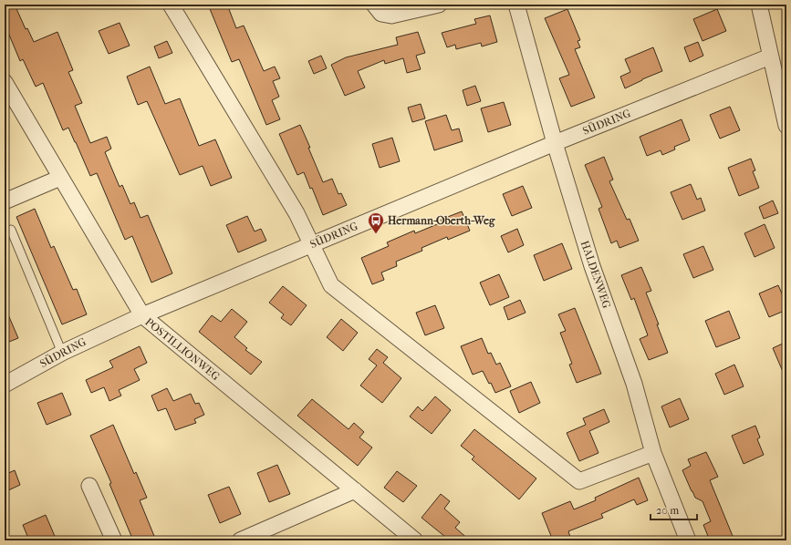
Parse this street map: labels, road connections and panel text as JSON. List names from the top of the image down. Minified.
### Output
{"streets":{"street":["SÜDRING","HALDENWEG","POSTILLIONWEG"]},"crossings":[["SÜDRING","HALDENWEG"],["SÜDRING","POSTILLIONWEG"]],"places":{"bus stop":["Hermann-Oberth-Weg"]},"scale_bar":"20 m"}
